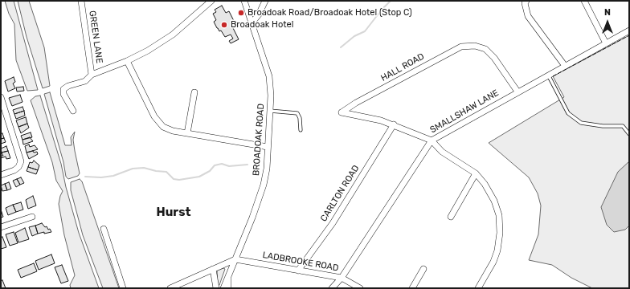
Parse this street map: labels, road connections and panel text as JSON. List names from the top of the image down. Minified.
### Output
{"streets":{"street":["GREEN LANE","HALL ROAD","SMALLSHAW LANE","BROADOAK ROAD","CARLTON ROAD","LADBROOKE ROAD"]},"crossings":[["HALL ROAD","SMALLSHAW LANE"],["HALL ROAD","CARLTON ROAD"],["SMALLSHAW LANE","LADBROOKE ROAD"],["BROADOAK ROAD","LADBROOKE ROAD"],["CARLTON ROAD","LADBROOKE ROAD"]],"districts":["Hurst"],"places":["Broadoak Road/Broadoak Hotel (Stop C)","Broadoak Hotel"],"north":"top"}
